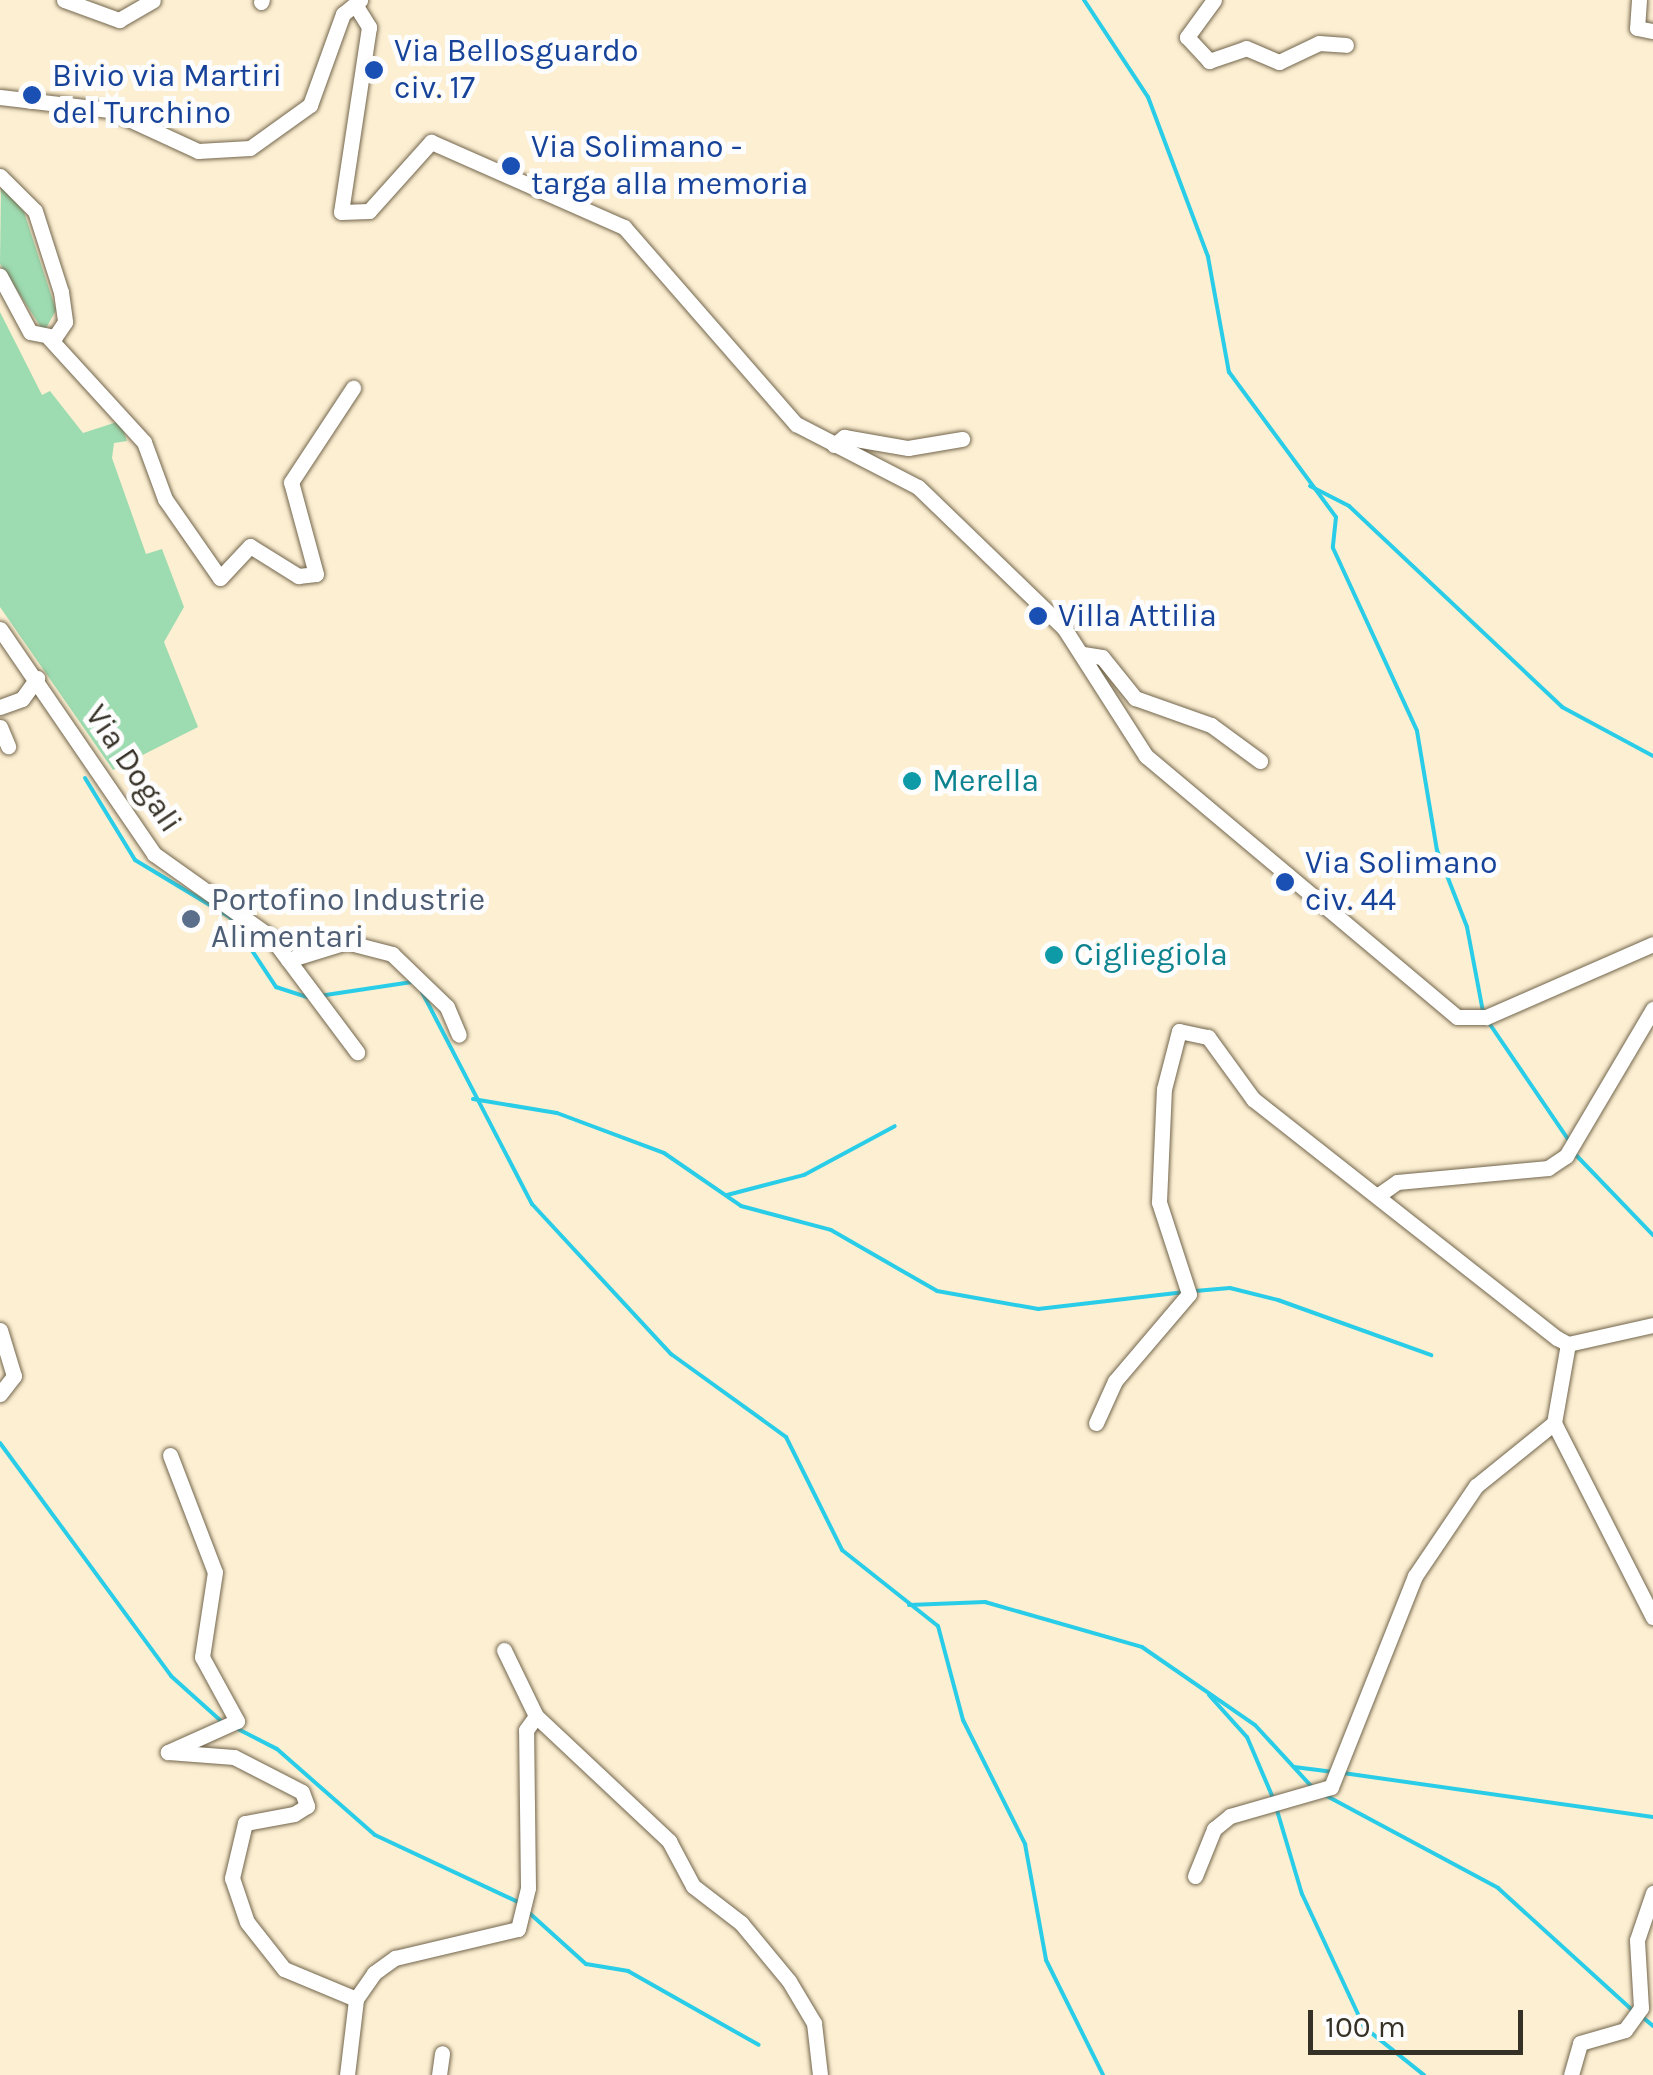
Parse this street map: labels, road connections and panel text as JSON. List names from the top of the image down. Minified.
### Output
{"streets":{"street":["Via Dogali"]},"places":["Via Bellosguardo civ. 17","Bivio via Martiri del Turchino","Via Solimano - targa alla memoria","Villa Attilia","Merella","Via Solimano civ. 44","Portofino Industrie Alimentari","Cigliegiola"],"scale_bar":"100 m"}
